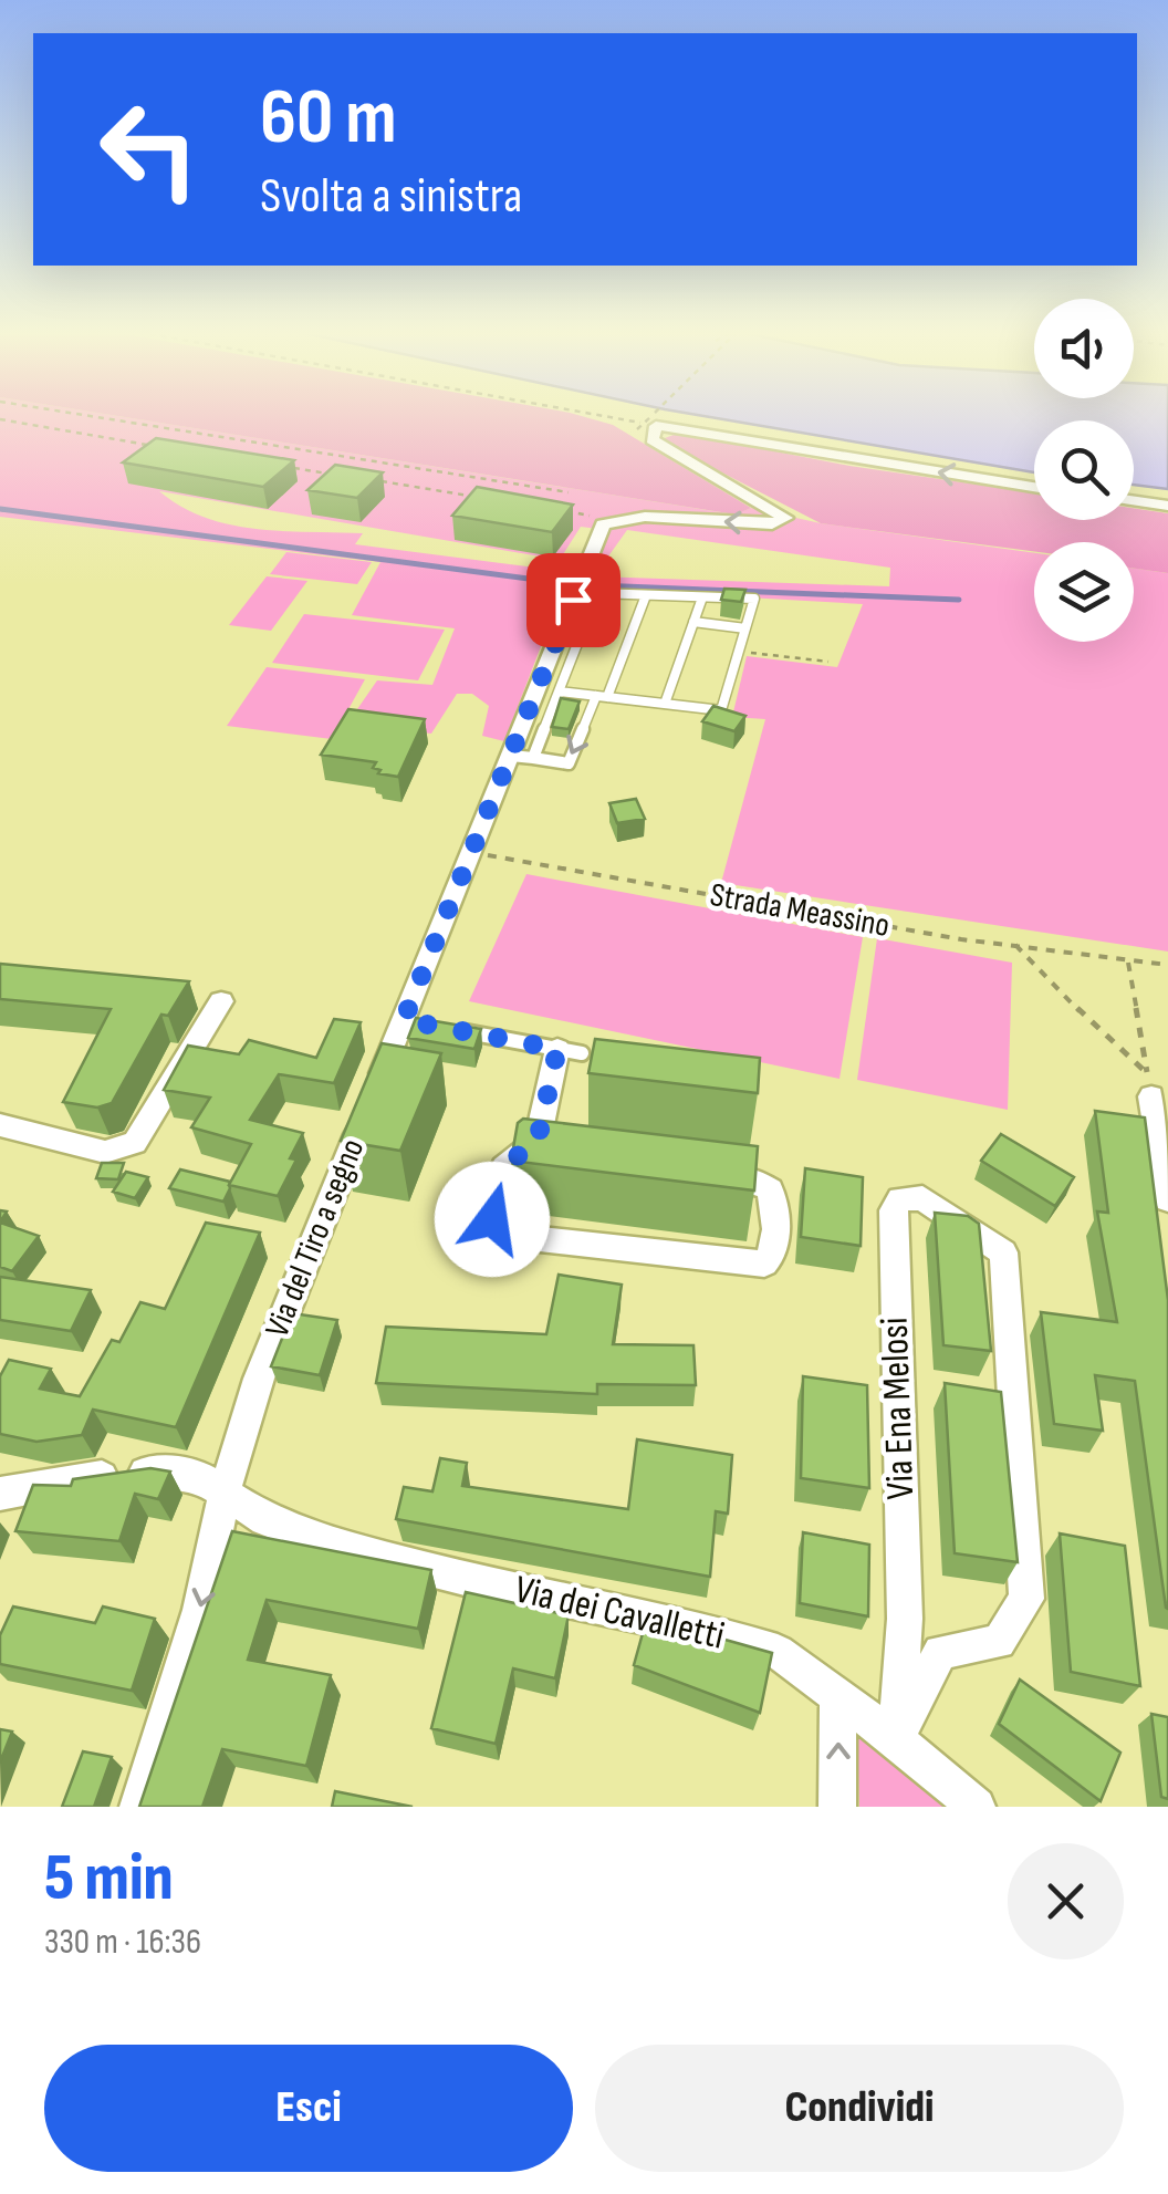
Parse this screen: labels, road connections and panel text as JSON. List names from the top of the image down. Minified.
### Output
{"streets":{"street":["Via del Tiro a segno","Via Ena Melosi","Via dei Cavalletti"],"path":["Strada Meassino"]},"crossings":[["Strada Meassino","Via del Tiro a segno"],["Via del Tiro a segno","Via dei Cavalletti"],["Via Ena Melosi","Via dei Cavalletti"]],"page":{"turn":["60 m","Svolta a sinistra"],"heading":["5 min","330 m · 16:36"],"buttons":["Esci","Condividi"]}}
